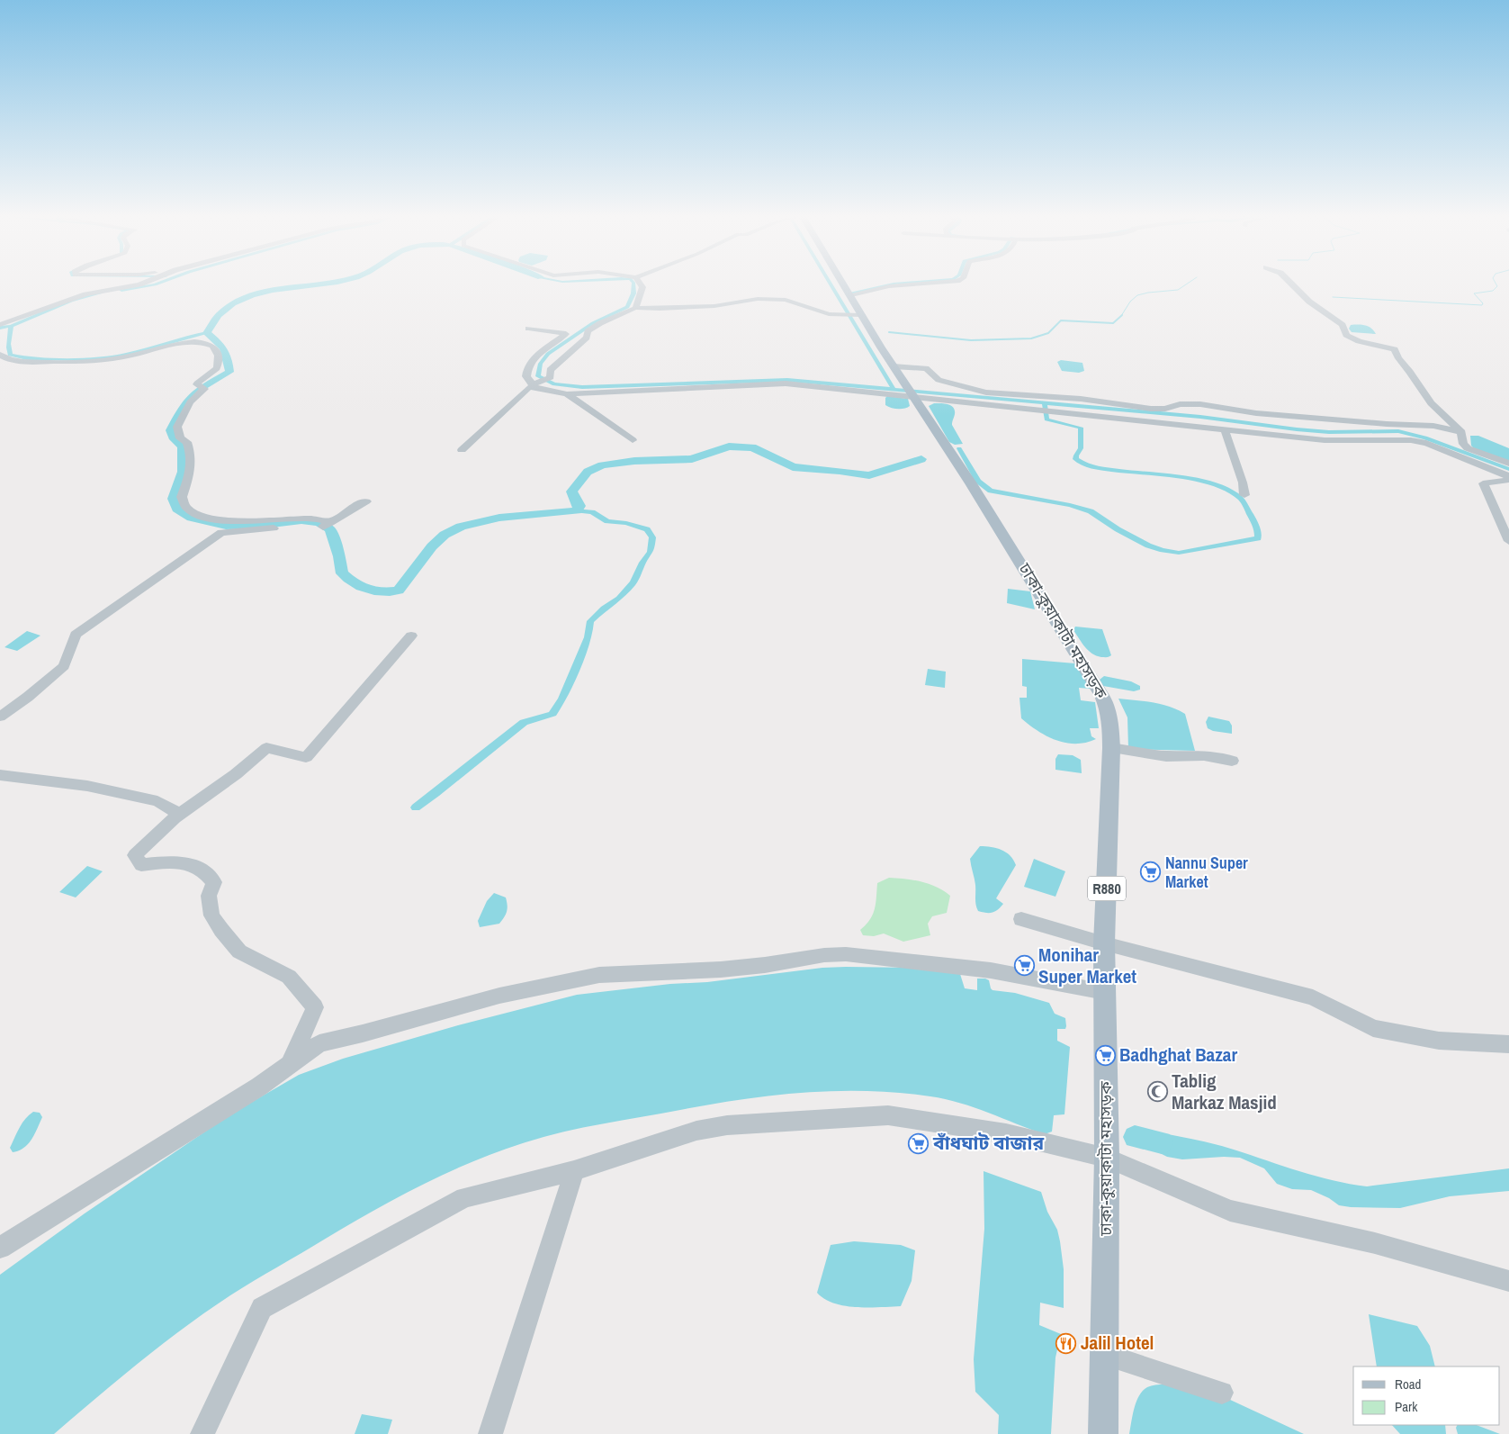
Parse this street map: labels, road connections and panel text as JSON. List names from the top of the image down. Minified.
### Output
{"streets":{"main road":["ঢাকা-কুয়াকাটা মহাসড়ক","R880"]},"places":{"supermarket":["Nannu Super Market","Monihar Super Market","Badhghat Bazar","বাঁধঘাট বাজার"],"mosque":["Tablig Markaz Masjid"],"restaurant":["Jalil Hotel"]},"legend":["Road","Park"]}
